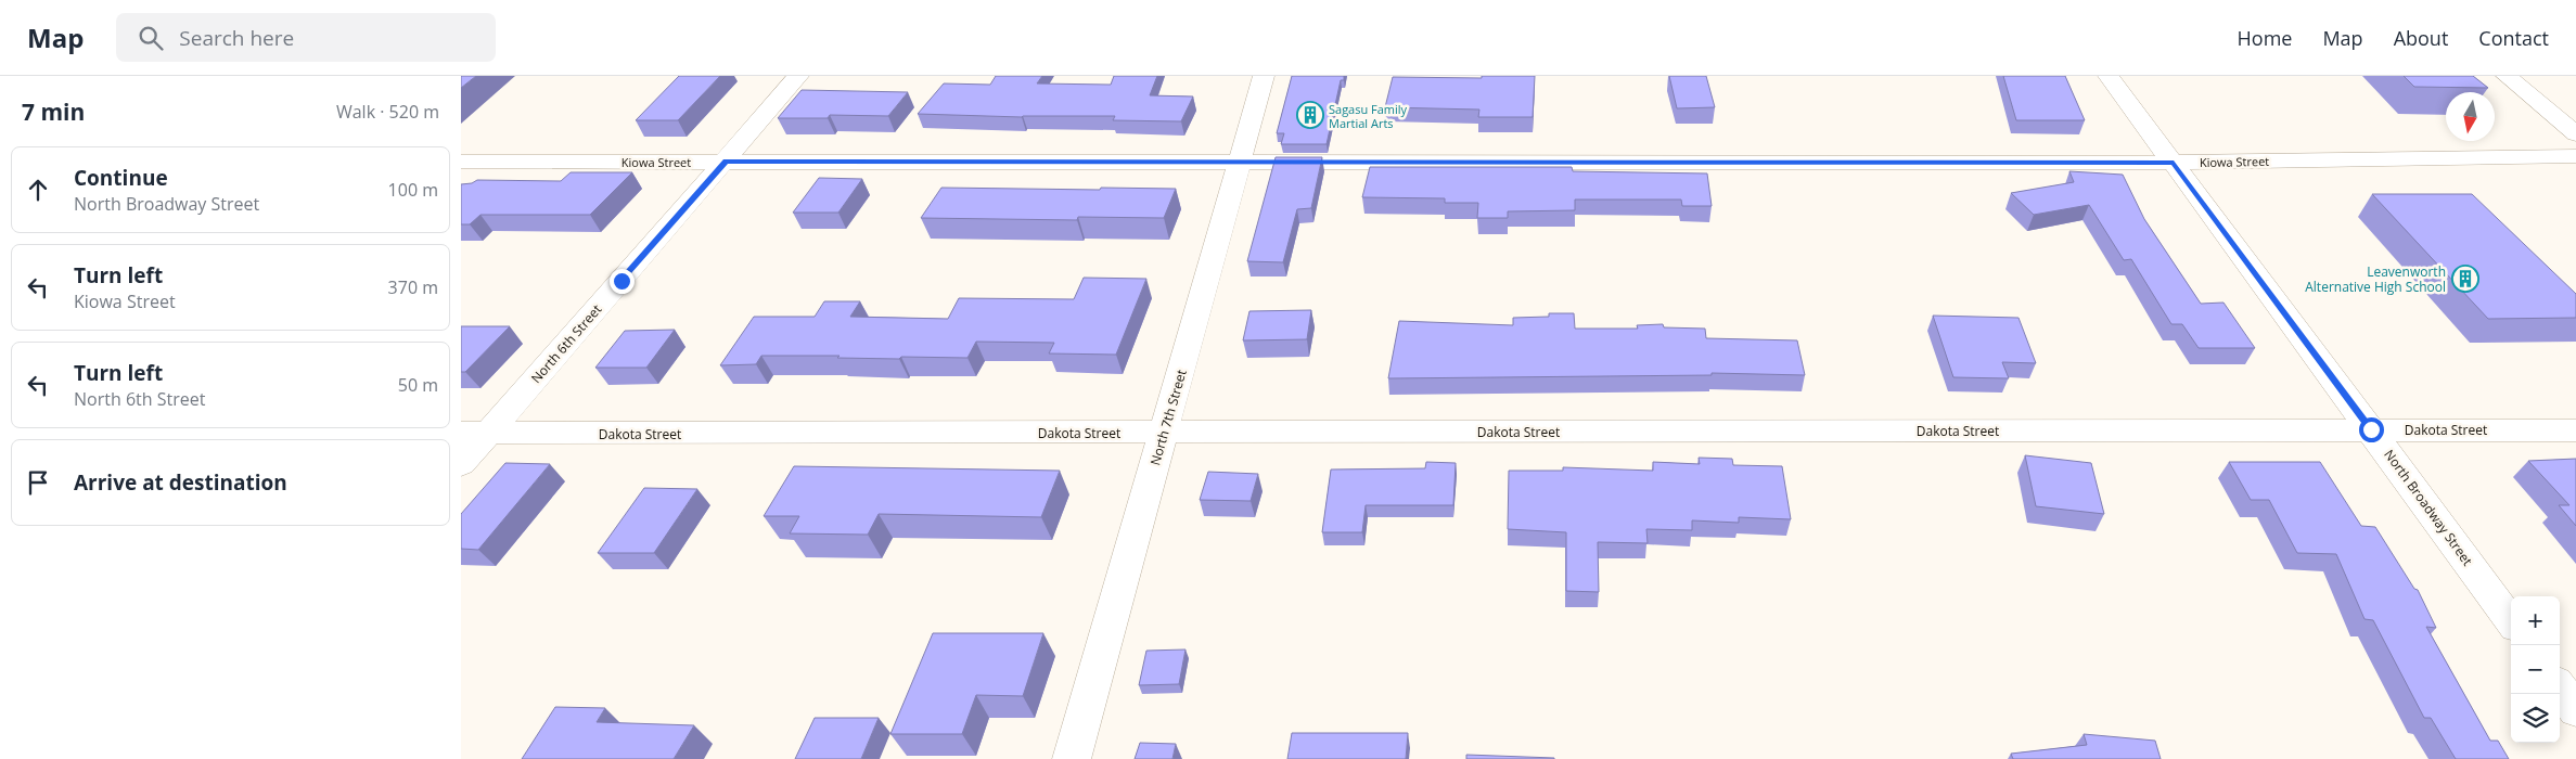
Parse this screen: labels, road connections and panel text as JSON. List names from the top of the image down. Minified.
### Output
{"streets":{"street":["Kiowa Street","North 6th Street","North 7th Street","Dakota Street","North Broadway Street"]},"crossings":[["Kiowa Street","North 6th Street"],["Kiowa Street","North 7th Street"],["Kiowa Street","North Broadway Street"],["North 6th Street","Dakota Street"],["North 7th Street","Dakota Street"],["Dakota Street","North Broadway Street"]],"places":{"building":["Sagasu Family Martial Arts","Leavenworth Alternative High School"]},"north":"bottom","page":{"header":"Map","search":"Search here","nav":["Home","Map","About","Contact"],"heading":["7 min","Walk · 520 m"],"list":[["Continue","North Broadway Street","100 m"],["Turn left","Kiowa Street","370 m"],["Turn left","North 6th Street","50 m"],"Arrive at destination"],"map_buttons":["+","−"]}}
